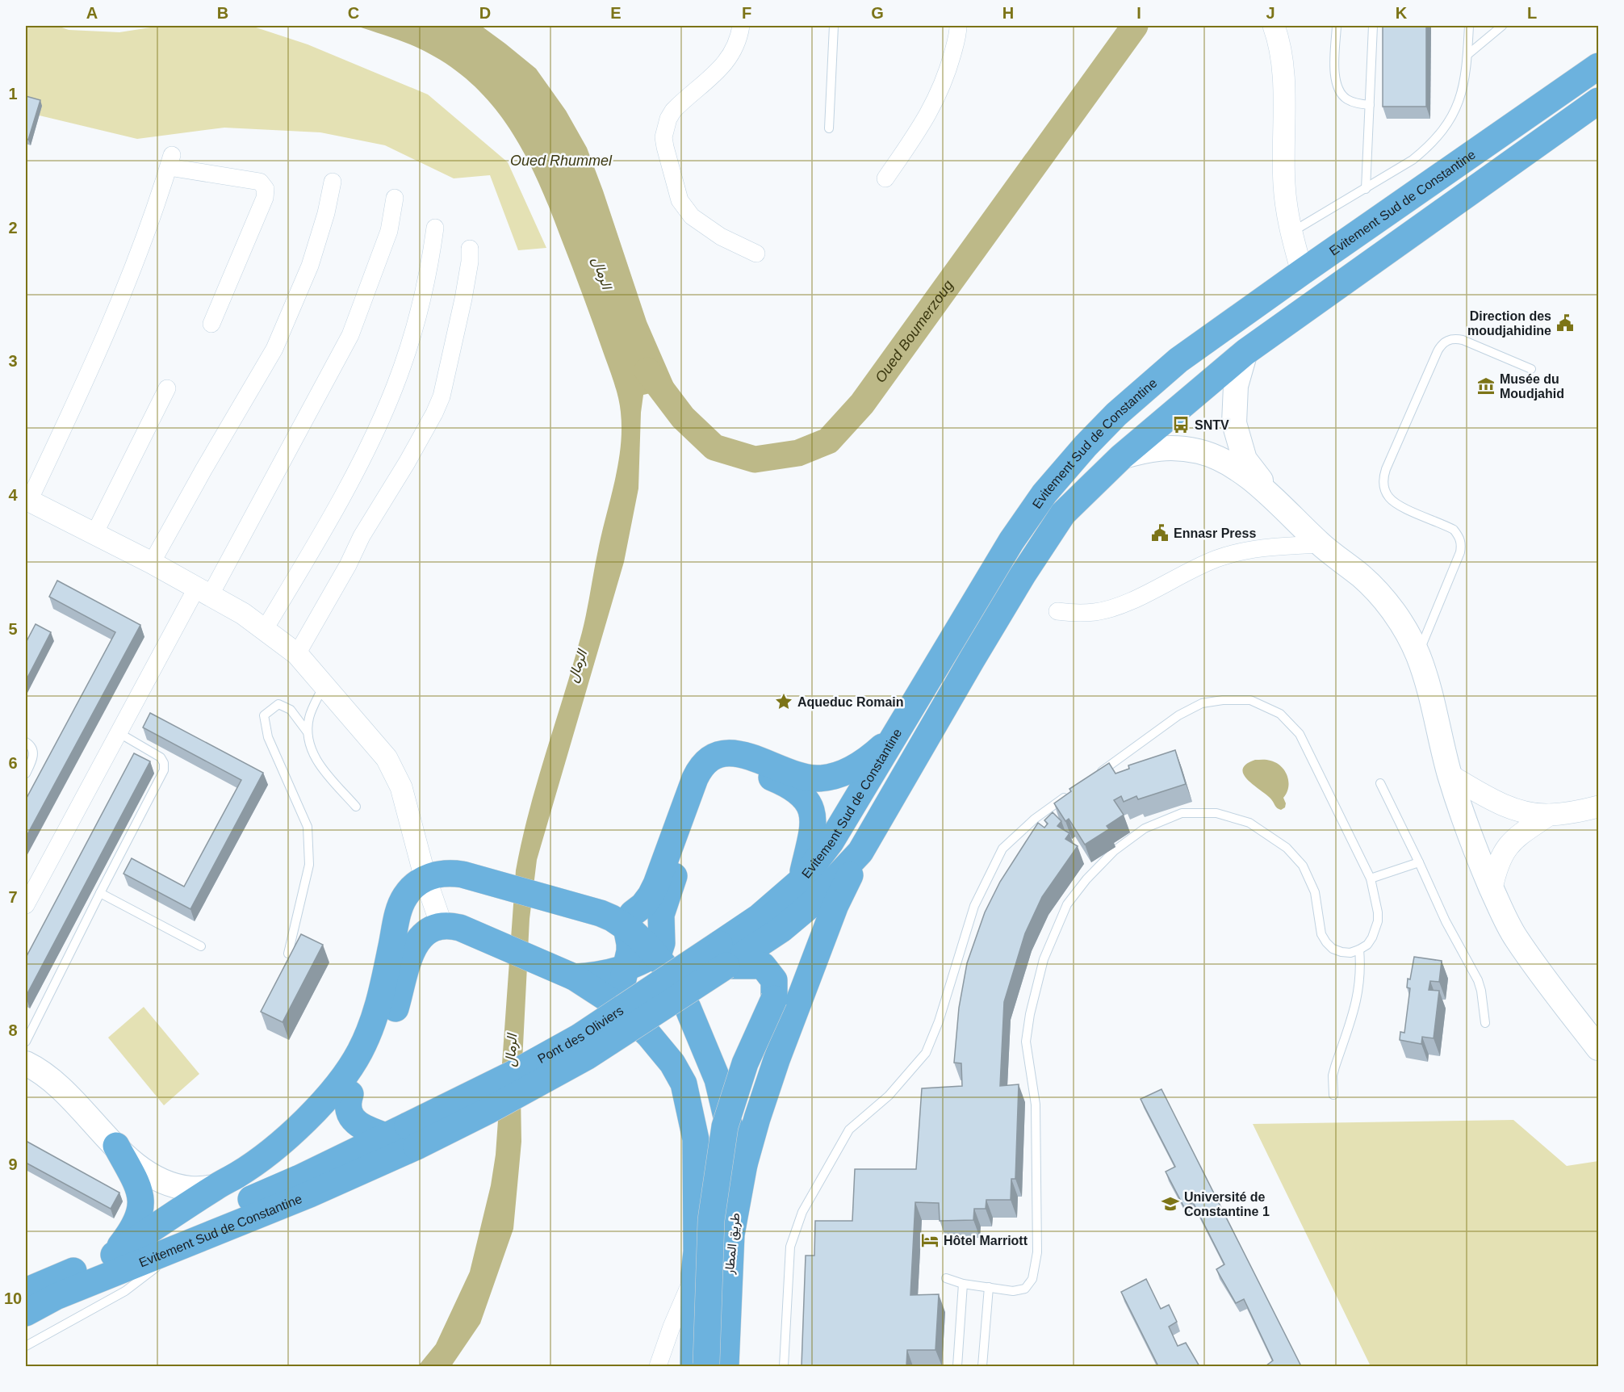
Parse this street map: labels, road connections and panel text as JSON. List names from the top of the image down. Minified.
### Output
{"streets":{"highway":["Evitement Sud de Constantine","Pont des Oliviers","طريق المطار"]},"crossings":[["Evitement Sud de Constantine","Pont des Oliviers"],["Evitement Sud de Constantine","طريق المطار"]],"water":["Oued Rhummel","الرمال","Oued Boumerzoug"],"places":{"public building":["Direction des moudjahidine","Ennasr Press"],"museum":["Musée du Moudjahid"],"bus stop":["SNTV"],"place":["Aqueduc Romain"],"school or university":["Université de Constantine 1"],"hotel":["Hôtel Marriott"]},"grid":{"columns":["A","B","C","D","E","F","G","H","I","J","K","L"],"rows":["1","2","3","4","5","6","7","8","9","10"]}}
